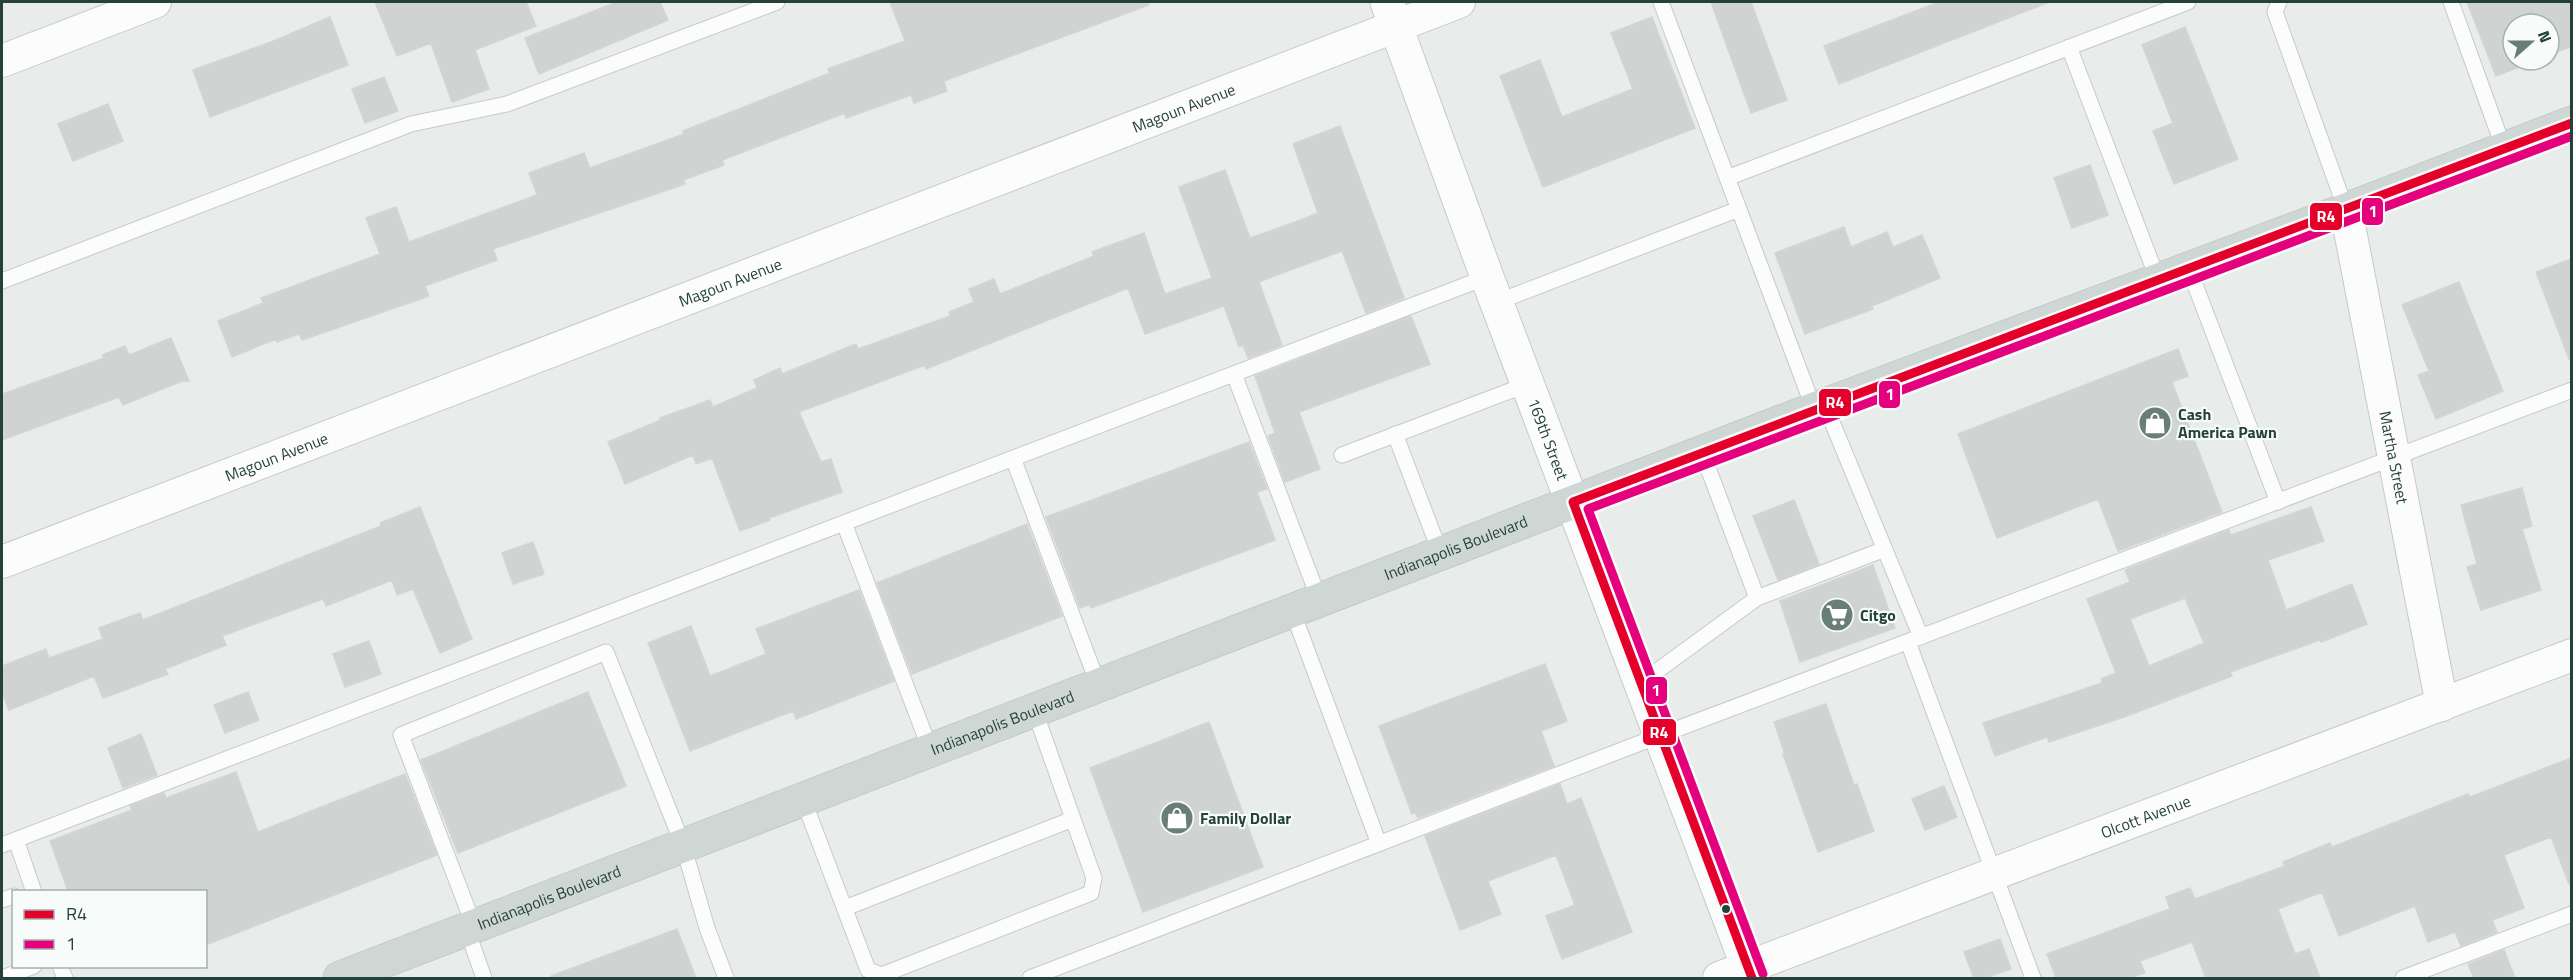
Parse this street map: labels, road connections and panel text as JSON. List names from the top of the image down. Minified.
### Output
{"streets":{"main road":["Indianapolis Boulevard"],"street":["Magoun Avenue","169th Street","Martha Street","Olcott Avenue"]},"crossings":[["Magoun Avenue","169th Street"],["169th Street","Indianapolis Boulevard"],["169th Street","Olcott Avenue"],["Martha Street","Indianapolis Boulevard"],["Martha Street","Olcott Avenue"]],"places":{"shop":["Cash America Pawn","Family Dollar"],"supermarket":["Citgo"]},"lines":["transit line R4","transit line 1"],"legend":["R4","1"],"north":"right"}
